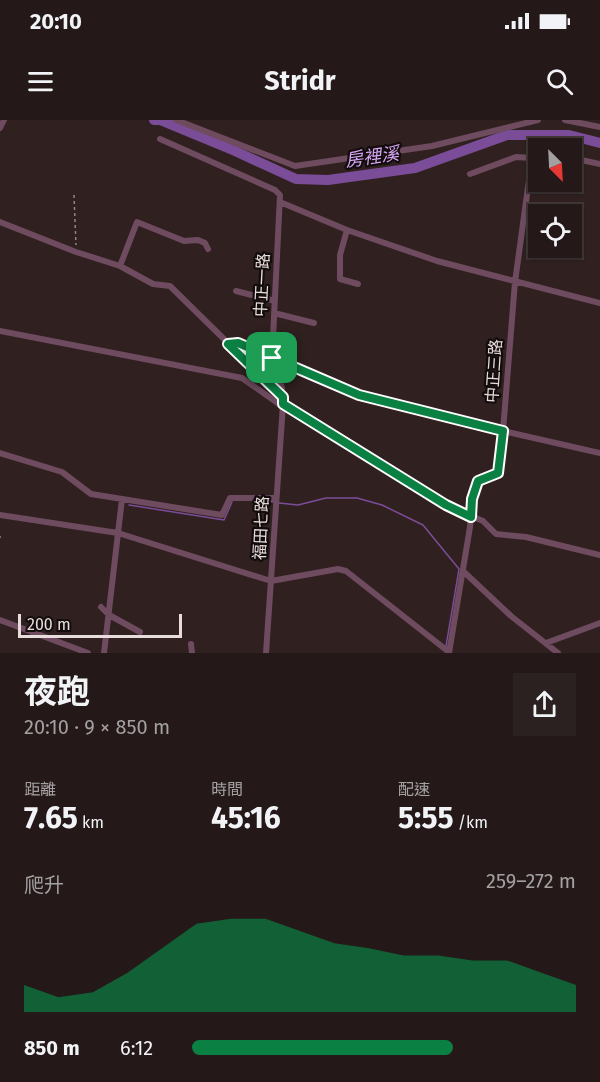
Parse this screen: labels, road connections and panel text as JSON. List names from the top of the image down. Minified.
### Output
{"streets":{"lane":["中正一路","中正三路","福田七路"]},"crossings":[["中正一路","福田七路"]],"water":["房裡溪"],"scale_bar":"200 m","north":"bottom right","page":{"status":"20:10","header":"Stridr","scale":"200 m","heading":["夜跑","20:10 · 9 × 850 m"],"stats":[["距離","7.65 km"],["時間","45:16"],["配速","5:55 /km"]],"chart":["爬升","259–272 m"],"list":[{"name":"850 m","note":"6:12"}]}}
